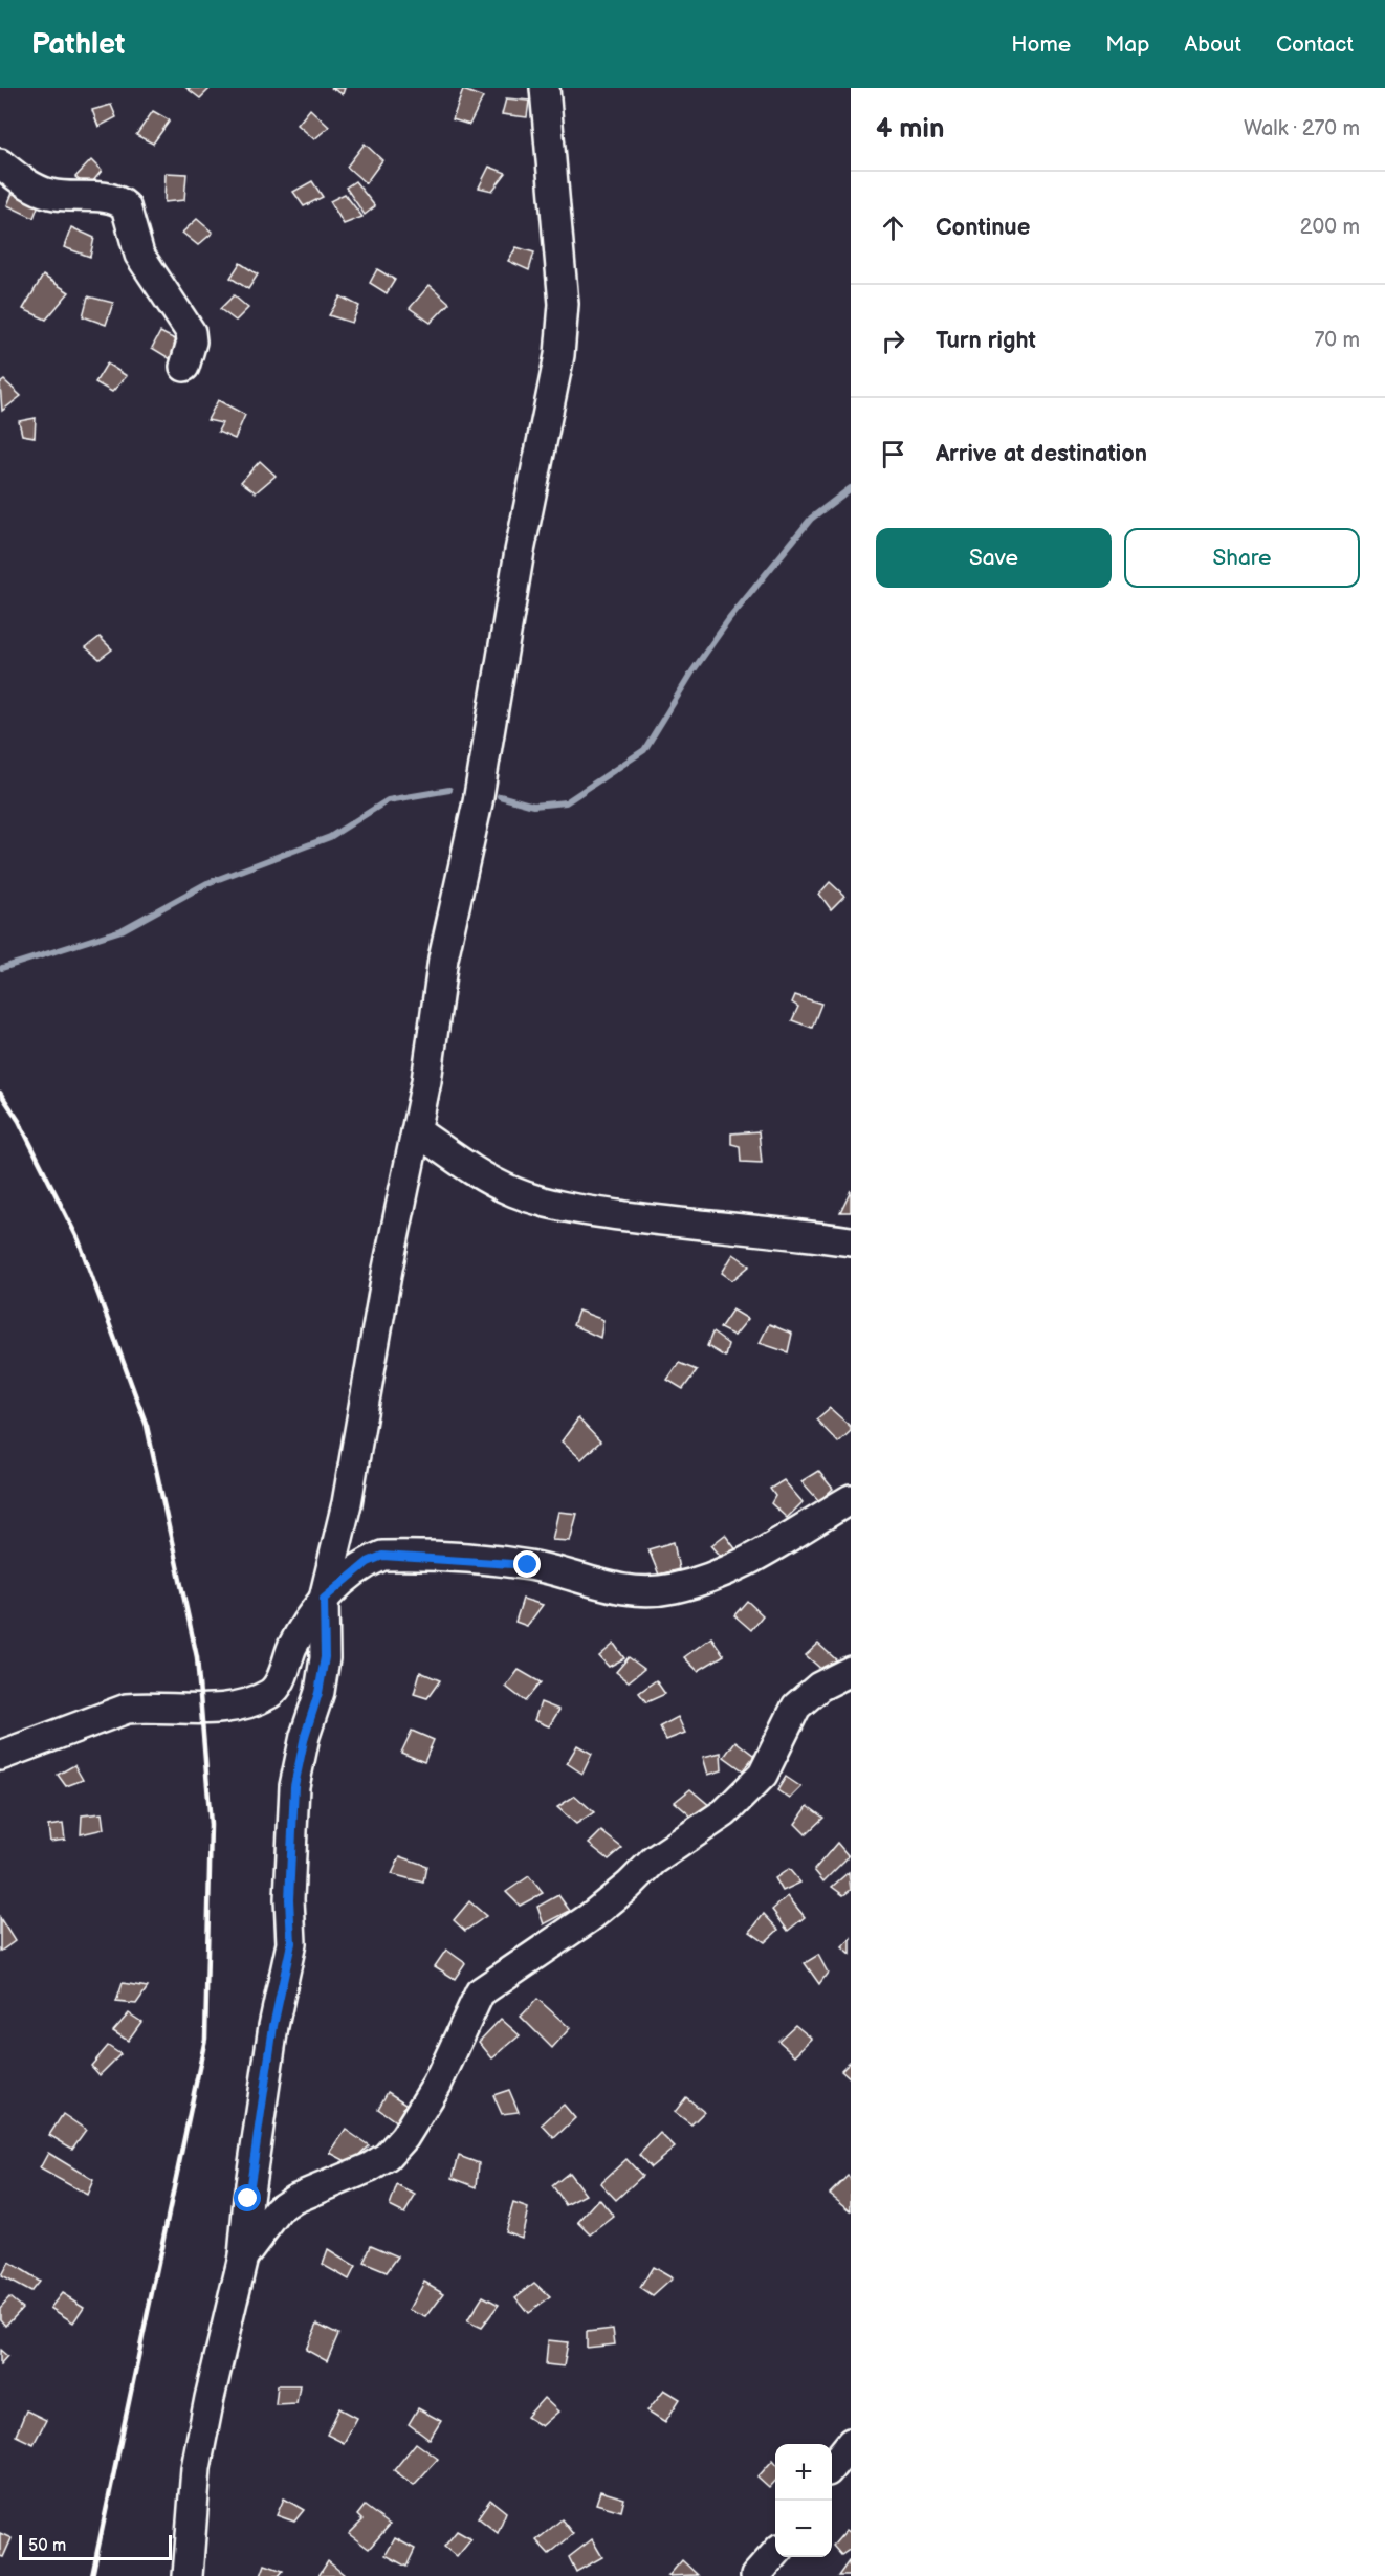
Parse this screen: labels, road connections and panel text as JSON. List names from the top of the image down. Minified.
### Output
{"scale_bar":"50 m","page":{"header":"Pathlet","nav":["Home","Map","About","Contact"],"heading":["4 min","Walk · 270 m"],"list":[["Continue","200 m"],["Turn right","70 m"],"Arrive at destination"],"buttons":["Save","Share"],"map_buttons":["+","−"],"scale":"50 m"}}
